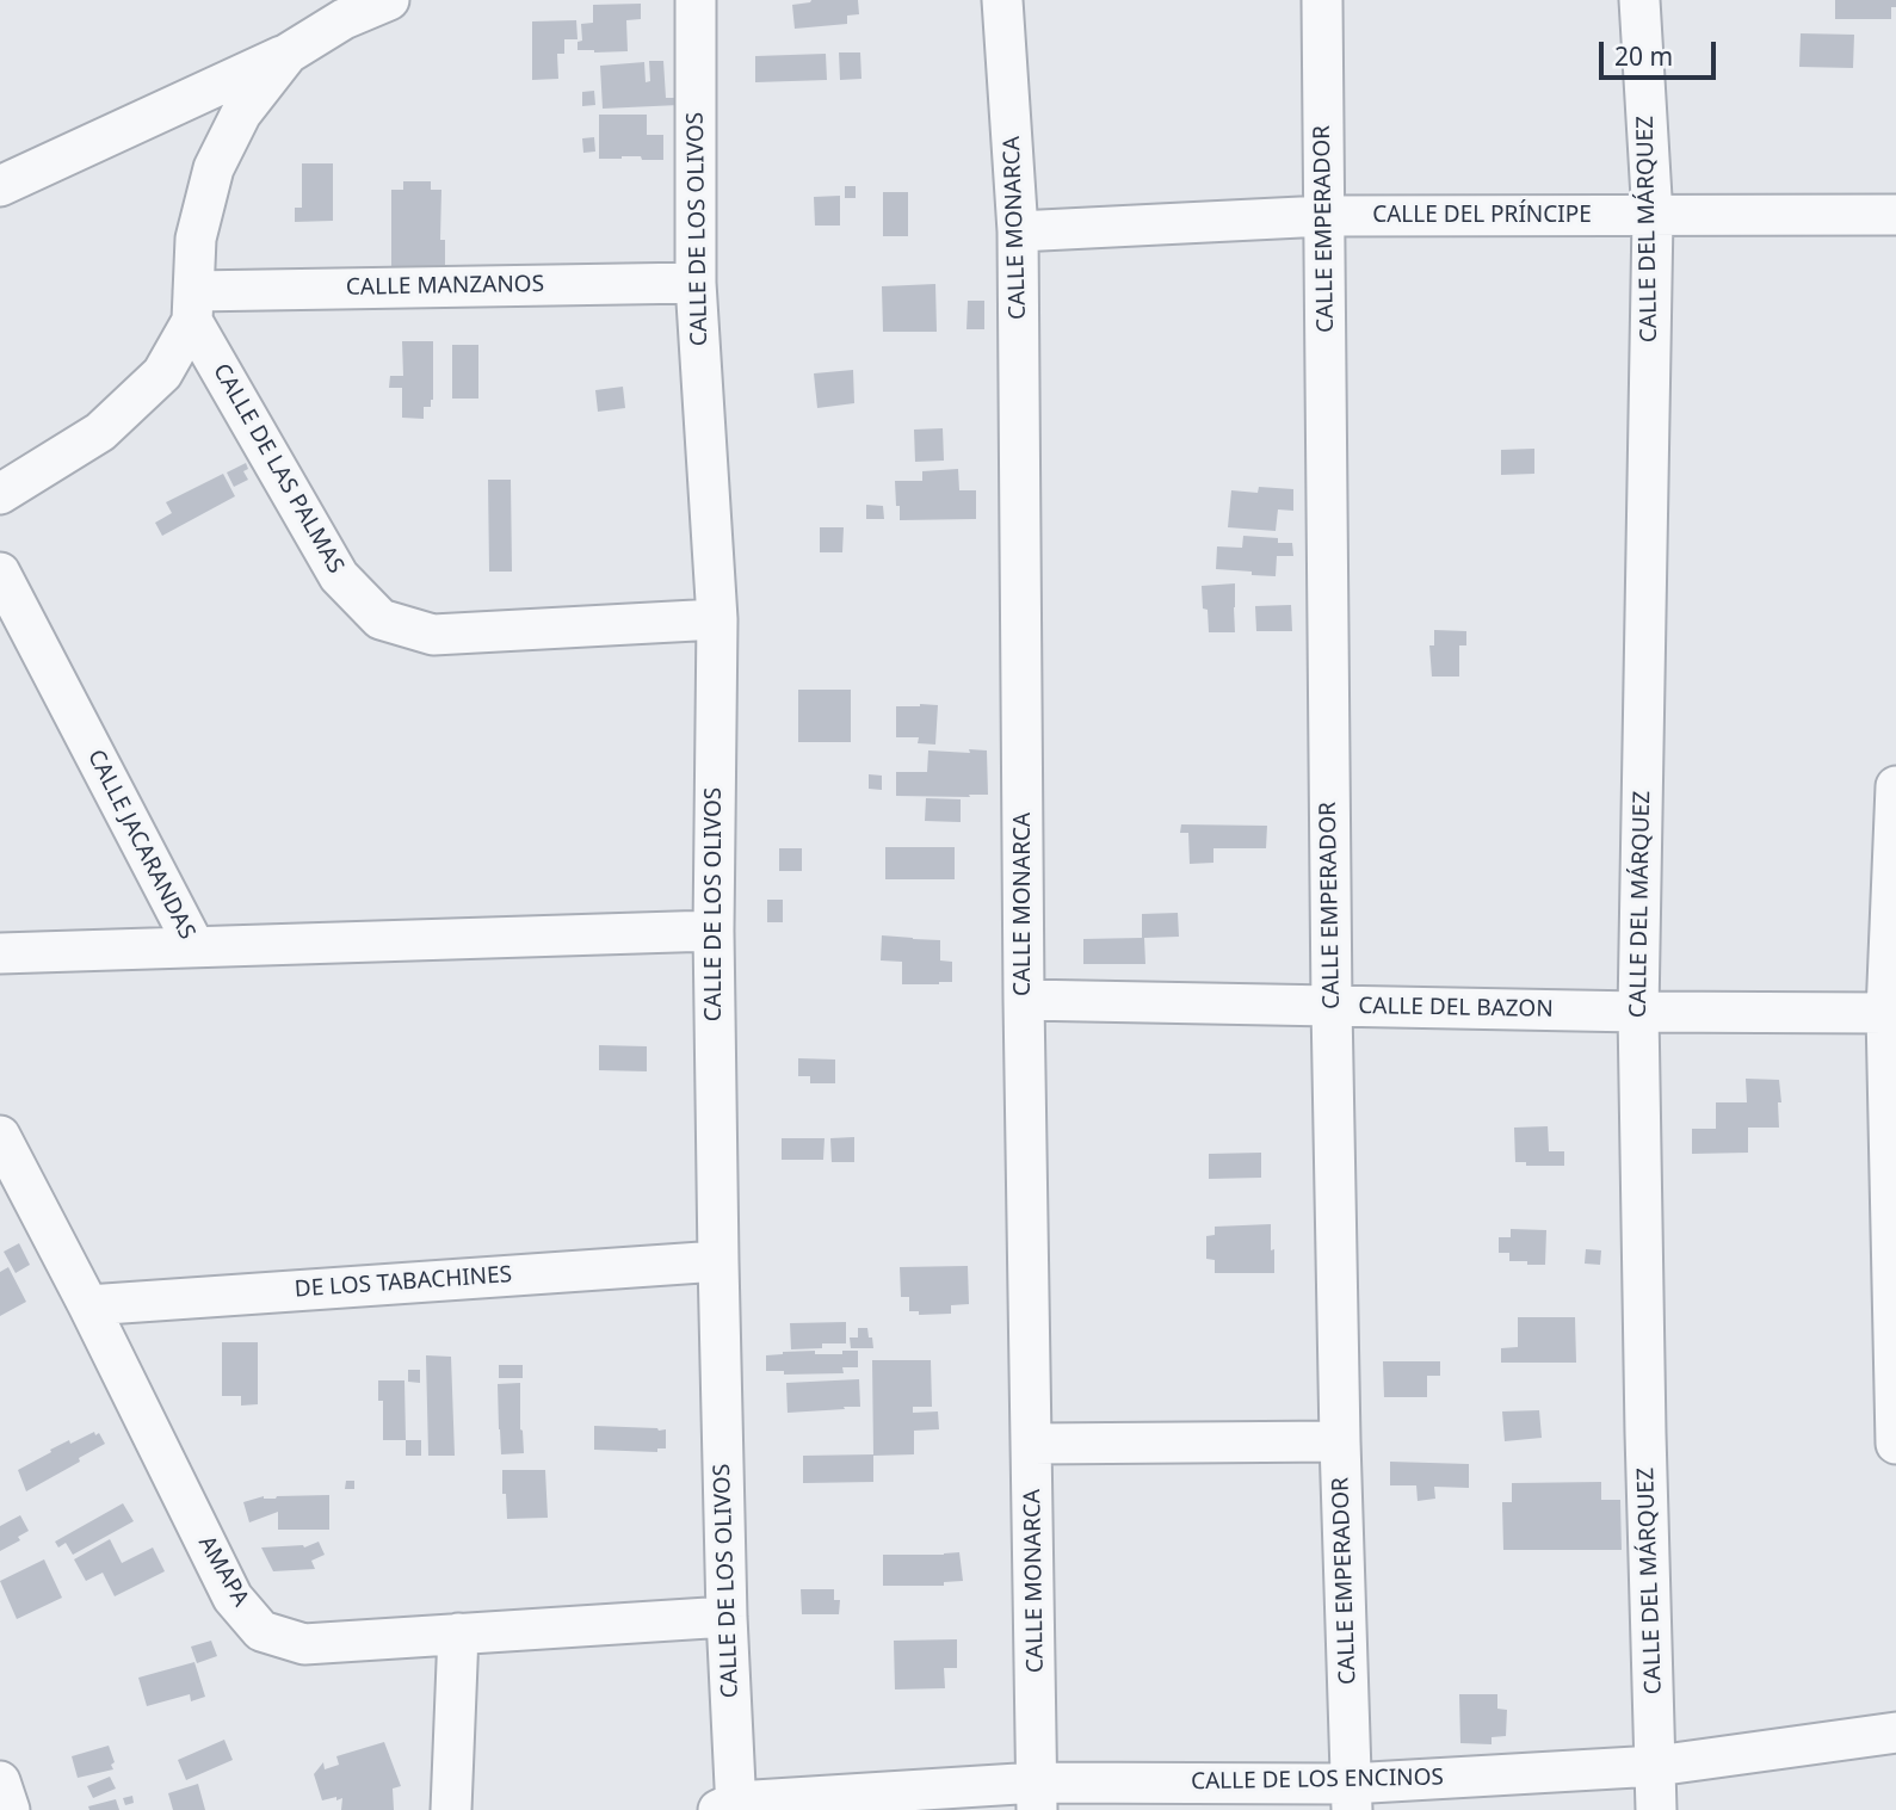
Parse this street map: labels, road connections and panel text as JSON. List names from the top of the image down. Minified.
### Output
{"streets":{"street":["CALLE DEL PRÍNCIPE","CALLE MONARCA","CALLE DE LOS OLIVOS","CALLE EMPERADOR","CALLE DEL MÁRQUEZ","CALLE MANZANOS","CALLE DE LAS PALMAS","CALLE JACARANDAS","CALLE DEL BAZON","DE LOS TABACHINES","AMAPA","CALLE DE LOS ENCINOS"]},"crossings":[["CALLE DEL PRÍNCIPE","CALLE MONARCA"],["CALLE DEL PRÍNCIPE","CALLE EMPERADOR"],["CALLE DEL PRÍNCIPE","CALLE DEL MÁRQUEZ"],["CALLE MONARCA","CALLE DEL BAZON"],["CALLE MONARCA","CALLE DE LOS ENCINOS"],["CALLE DE LOS OLIVOS","CALLE MANZANOS"],["CALLE DE LOS OLIVOS","CALLE DE LAS PALMAS"],["CALLE DE LOS OLIVOS","DE LOS TABACHINES"],["CALLE DE LOS OLIVOS","AMAPA"],["CALLE DE LOS OLIVOS","CALLE DE LOS ENCINOS"],["CALLE EMPERADOR","CALLE DEL BAZON"],["CALLE EMPERADOR","CALLE DE LOS ENCINOS"],["CALLE DEL MÁRQUEZ","CALLE DEL BAZON"],["CALLE DEL MÁRQUEZ","CALLE DE LOS ENCINOS"],["CALLE MANZANOS","CALLE DE LAS PALMAS"],["DE LOS TABACHINES","AMAPA"]],"scale_bar":"20 m"}
